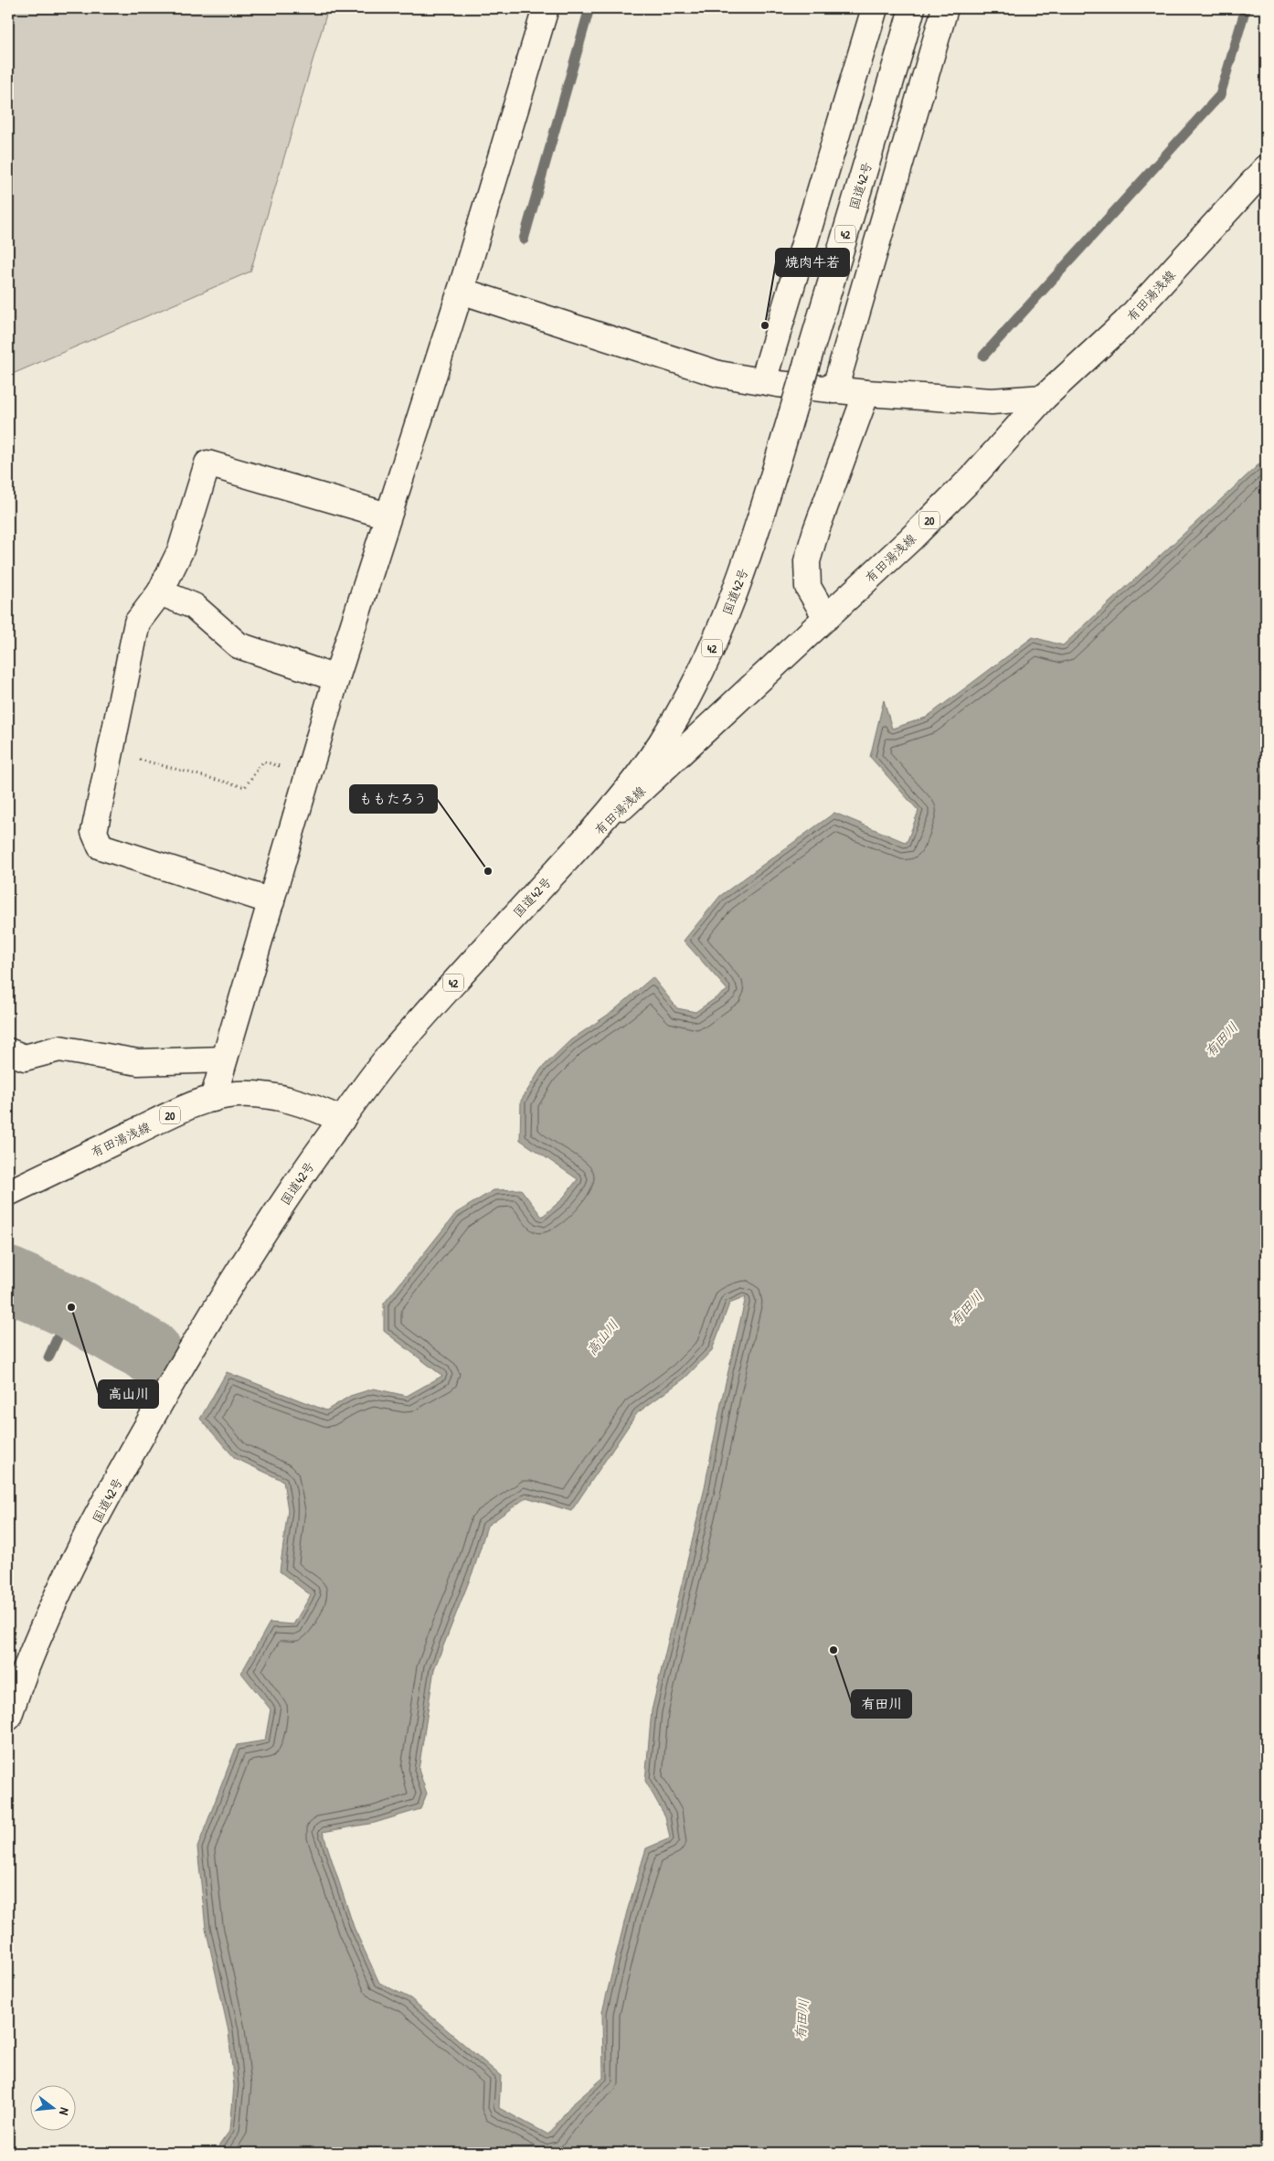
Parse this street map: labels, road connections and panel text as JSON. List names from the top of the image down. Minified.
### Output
{"streets":{"main road":["国道42号","42","有田湯浅線","20"]},"crossings":[["国道42号","有田湯浅線"]],"water":["有田川","高山川"],"places":["焼肉牛若","ももたろう","高山川","有田川"],"north":"right"}
